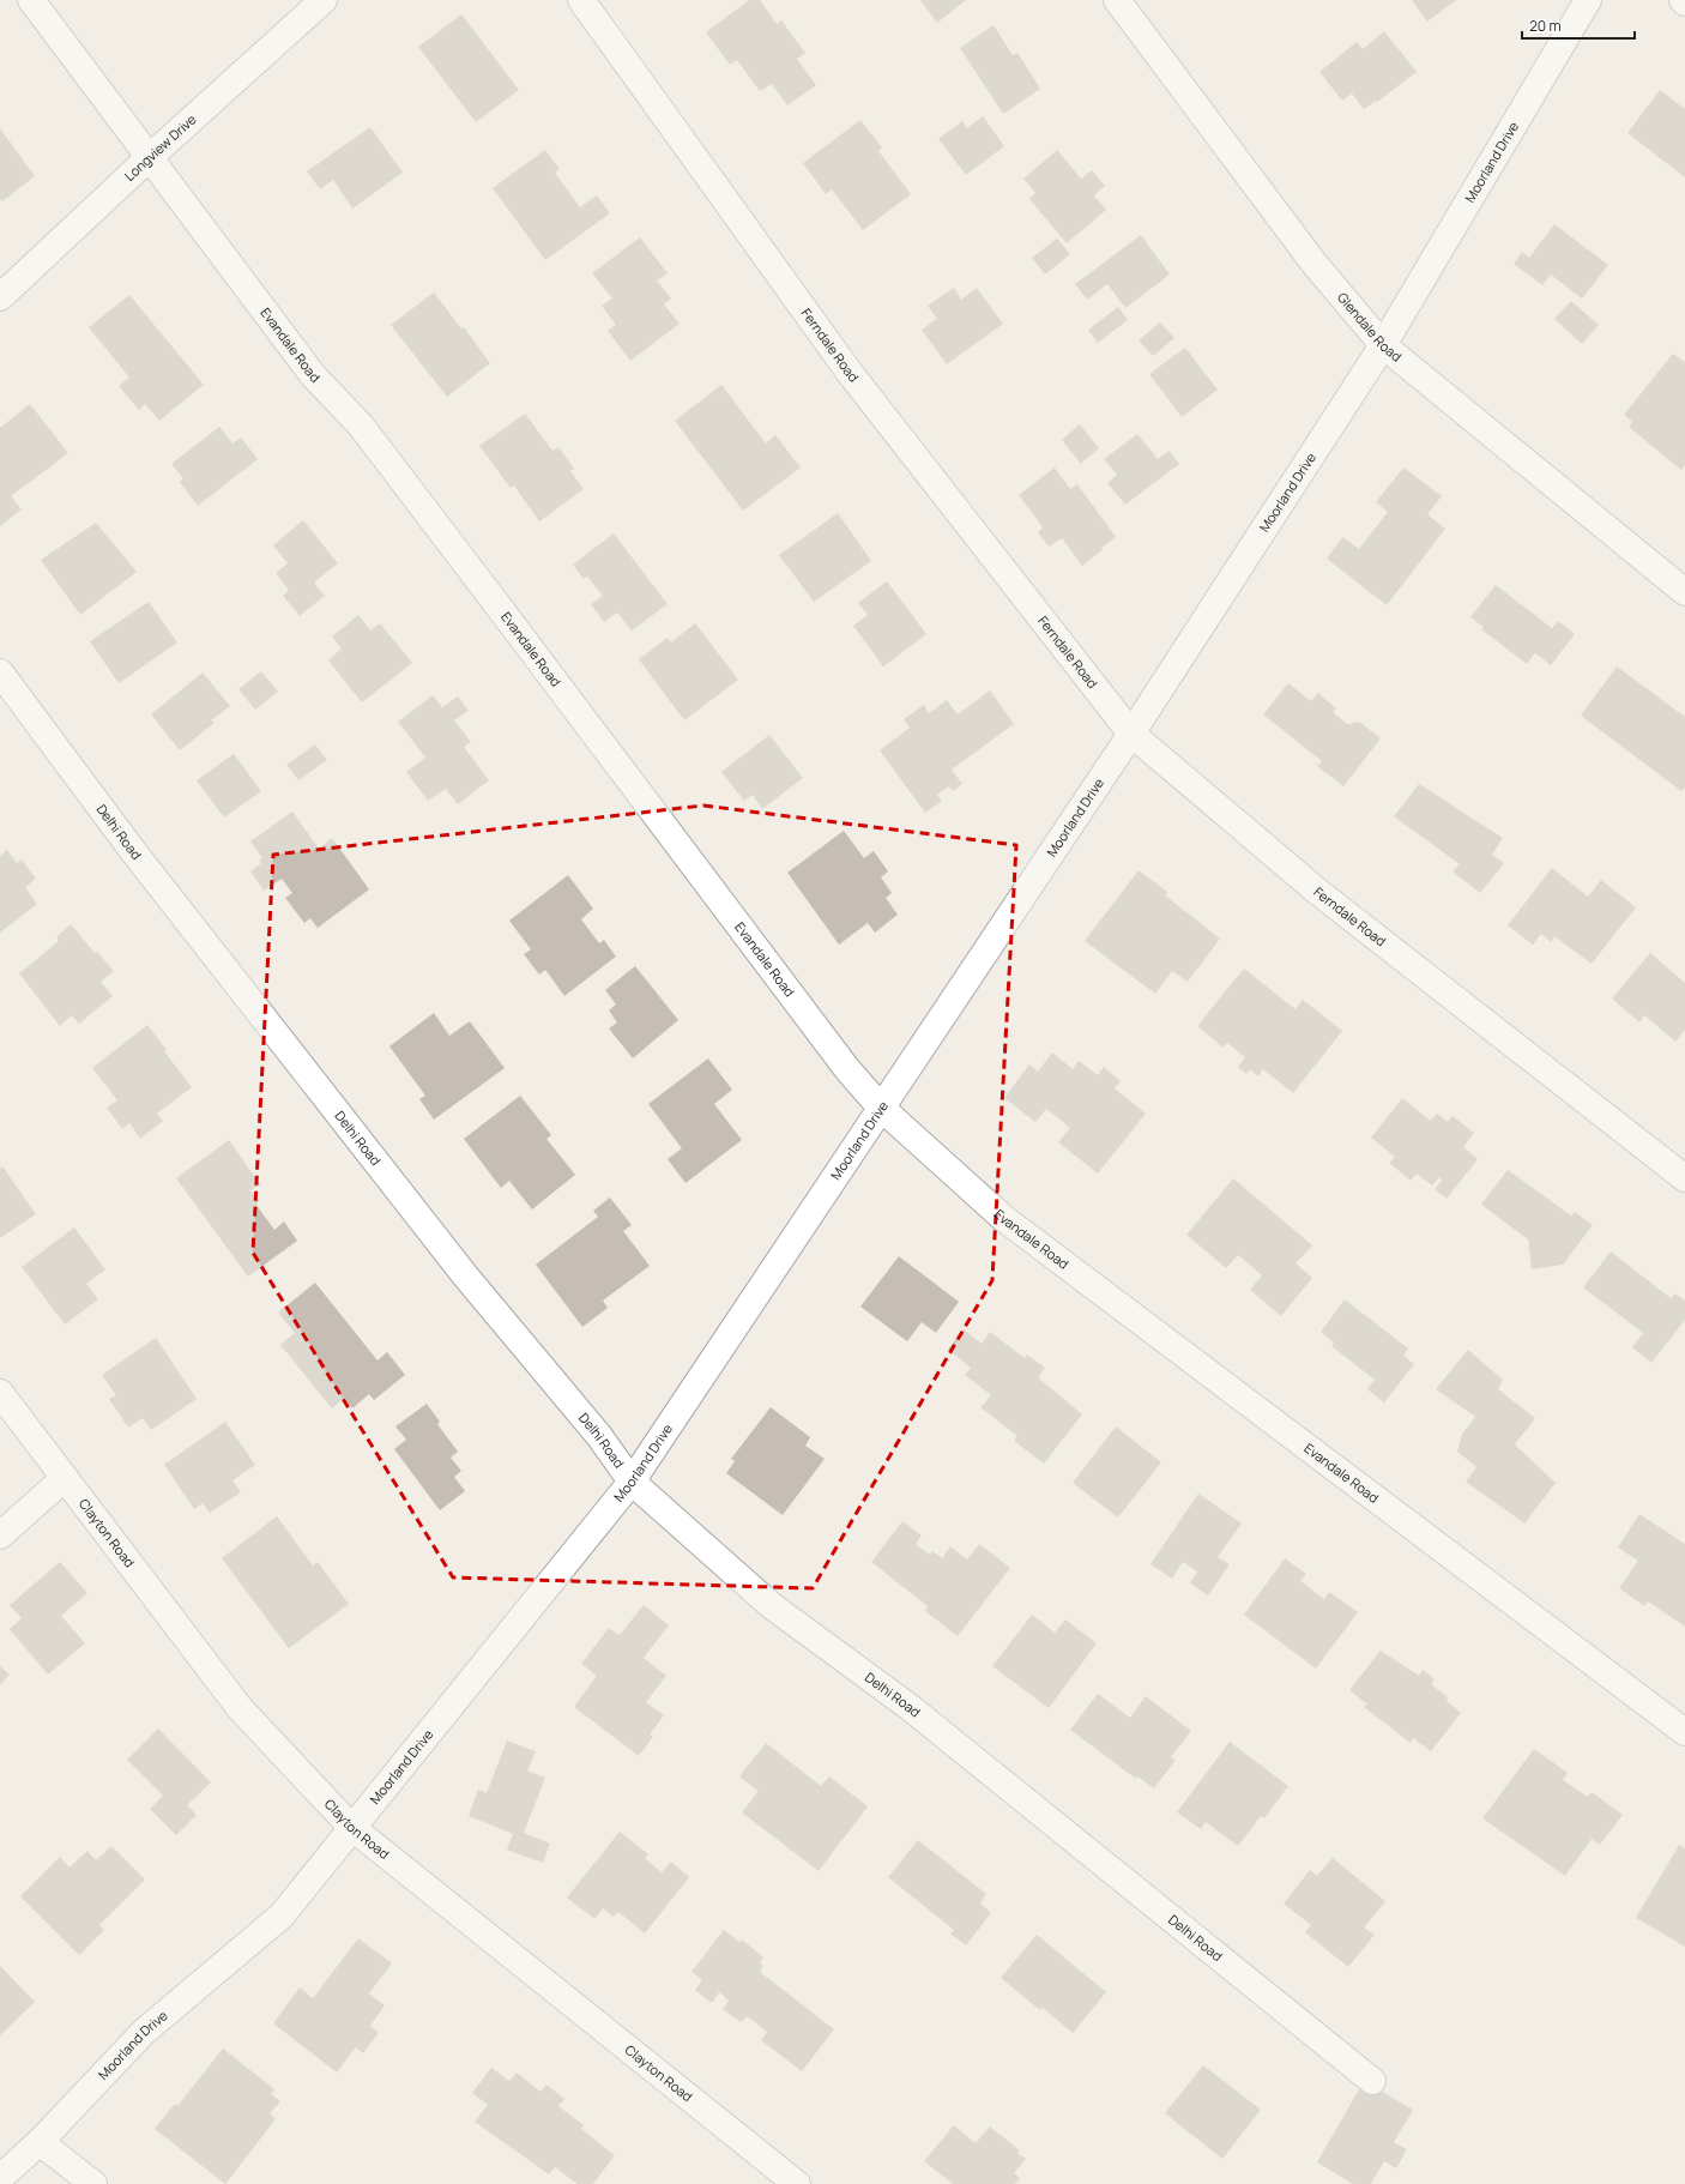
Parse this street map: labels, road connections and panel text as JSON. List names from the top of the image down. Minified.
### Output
{"streets":{"street":["Longview Drive","Moorland Drive","Glendale Road","Evandale Road","Ferndale Road","Delhi Road","Clayton Road"]},"crossings":[["Longview Drive","Evandale Road"],["Moorland Drive","Glendale Road"],["Moorland Drive","Evandale Road"],["Moorland Drive","Ferndale Road"],["Moorland Drive","Delhi Road"],["Moorland Drive","Clayton Road"]],"scale_bar":"20 m"}
